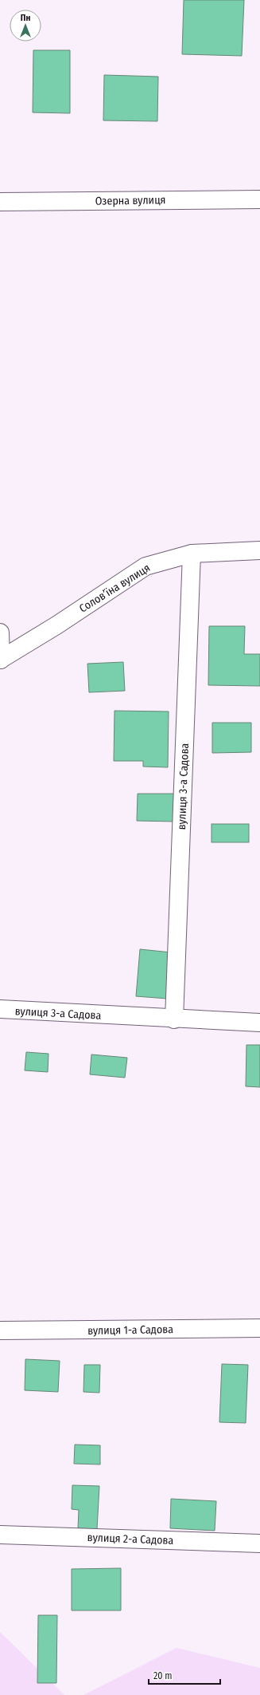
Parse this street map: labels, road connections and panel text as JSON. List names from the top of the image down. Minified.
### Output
{"streets":{"street":["Озерна вулиця","Соловʼїна вулиця","вулиця 3-а Садова","вулиця 1-а Садова","вулиця 2-а Садова"]},"crossings":[["Соловʼїна вулиця","вулиця 3-а Садова"]],"scale_bar":"20 m","north":"top"}
